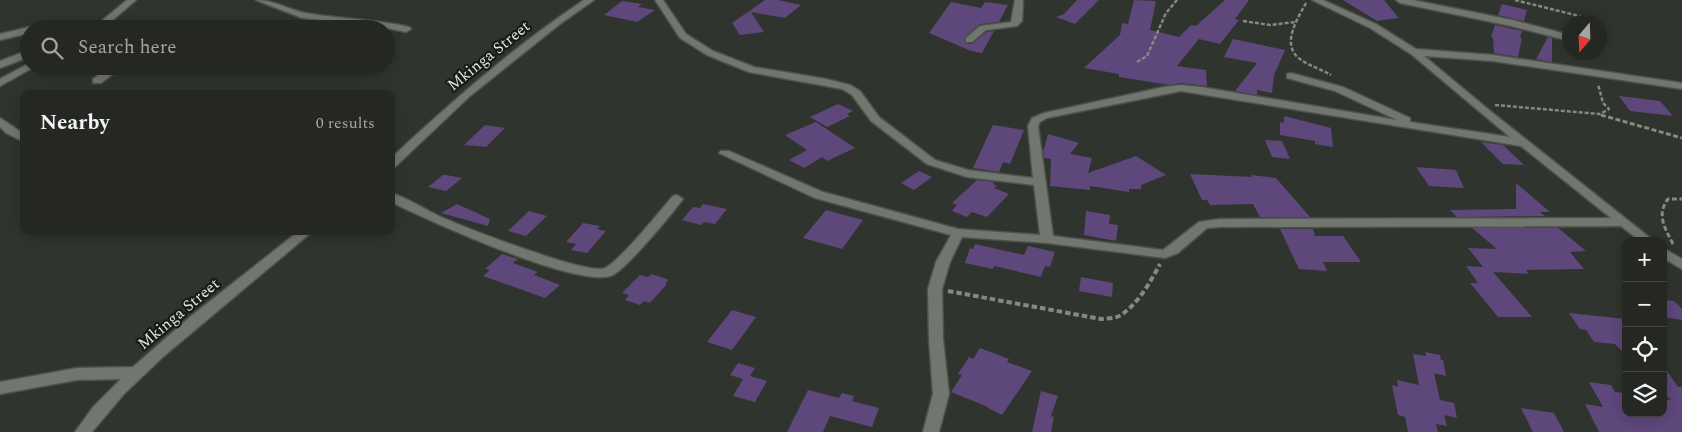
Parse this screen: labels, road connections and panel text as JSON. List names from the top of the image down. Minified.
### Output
{"streets":{"street":["Mkinga Street"]},"north":"bottom","page":{"search":"Search here","heading":["Nearby","0 results"],"map_buttons":["+","−"]}}
